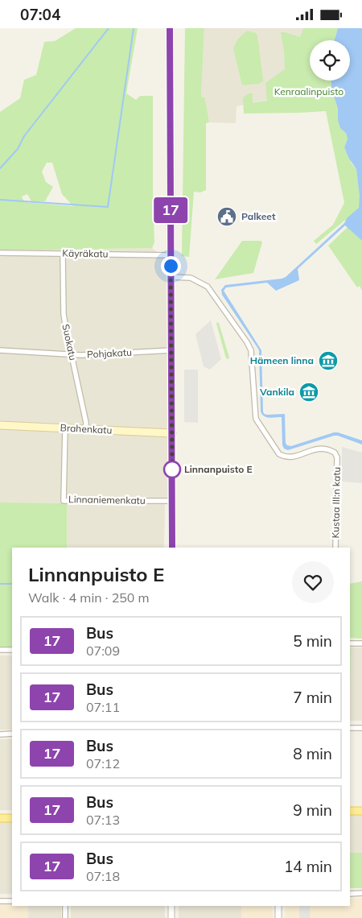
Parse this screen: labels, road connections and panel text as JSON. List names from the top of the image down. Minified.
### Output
{"streets":{"main road":["Brahenkatu"],"street":["Käyräkatu","Suokatu","Pohjakatu","Linnaniemenkatu","Kustaa III:n katu"]},"crossings":[["Käyräkatu","Suokatu"],["Suokatu","Pohjakatu"],["Suokatu","Brahenkatu"],["Brahenkatu","Linnaniemenkatu"]],"parks":["Kenraalinpuisto"],"places":{"public building":["Palkeet"],"museum":["Hämeen linna","Vankila"],"other":["Linnanpuisto E"]},"lines":["bus line 17"],"page":{"status":"07:04","on_map":"17","heading":["Linnanpuisto E","Walk · 4 min · 250 m"],"list":[{"mark":"17","name":"Bus","note":"07:09","value":"5 min"},{"mark":"17","name":"Bus","note":"07:11","value":"7 min"},{"mark":"17","name":"Bus","note":"07:12","value":"8 min"},{"mark":"17","name":"Bus","note":"07:13","value":"9 min"},{"mark":"17","name":"Bus","note":"07:18","value":"14 min"}]}}
